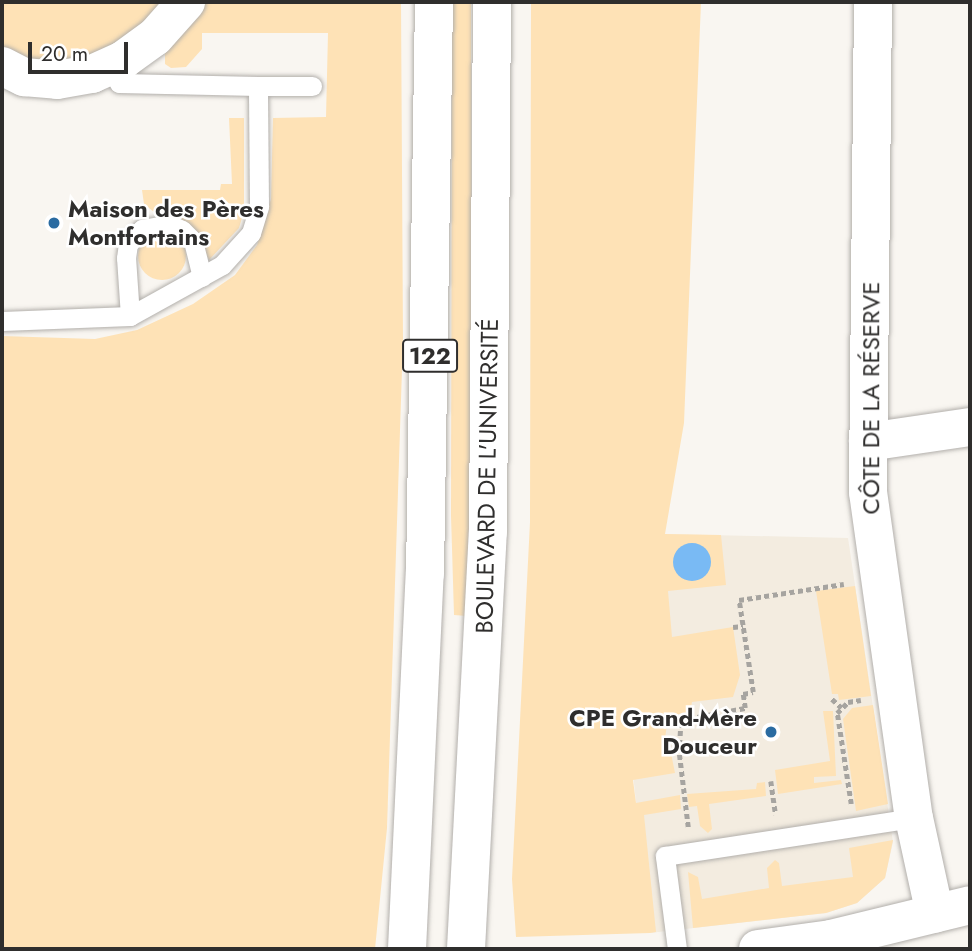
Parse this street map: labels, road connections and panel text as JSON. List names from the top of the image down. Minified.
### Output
{"streets":{"main road":["122","CÔTE DE LA RÉSERVE","BOULEVARD DE L'UNIVERSITÉ"]},"places":["Maison des Pères Montfortains","CPE Grand-Mère Douceur"],"scale_bar":"20 m"}
